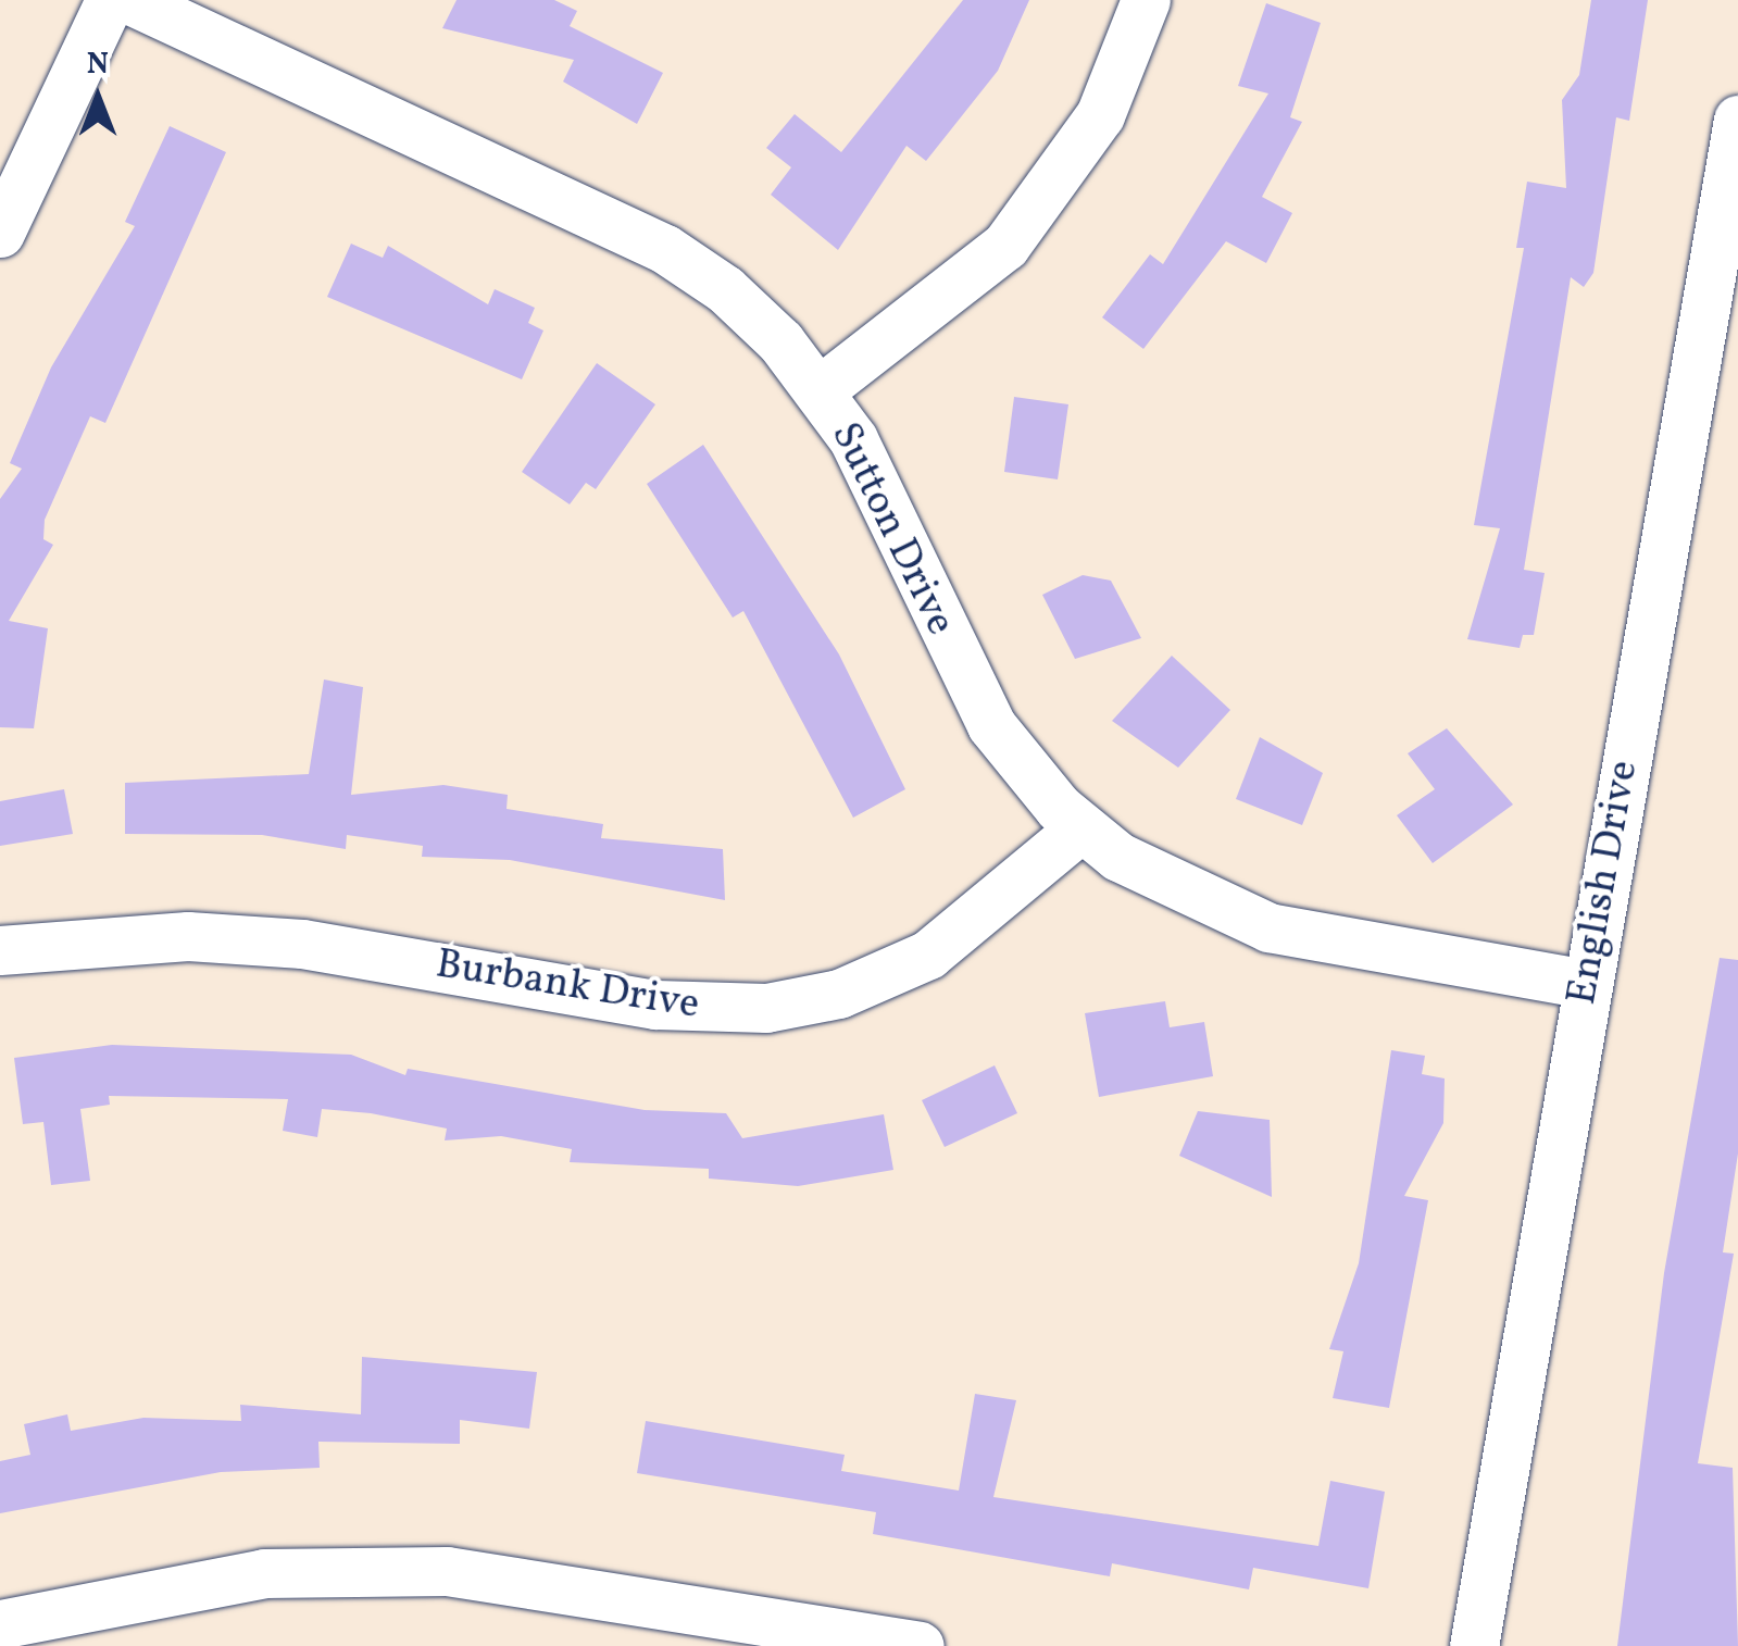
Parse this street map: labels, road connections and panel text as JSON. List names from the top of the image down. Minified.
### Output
{"streets":{"street":["Sutton Drive","English Drive","Burbank Drive"]},"crossings":[["Sutton Drive","English Drive"],["Sutton Drive","Burbank Drive"]],"north":"top"}
